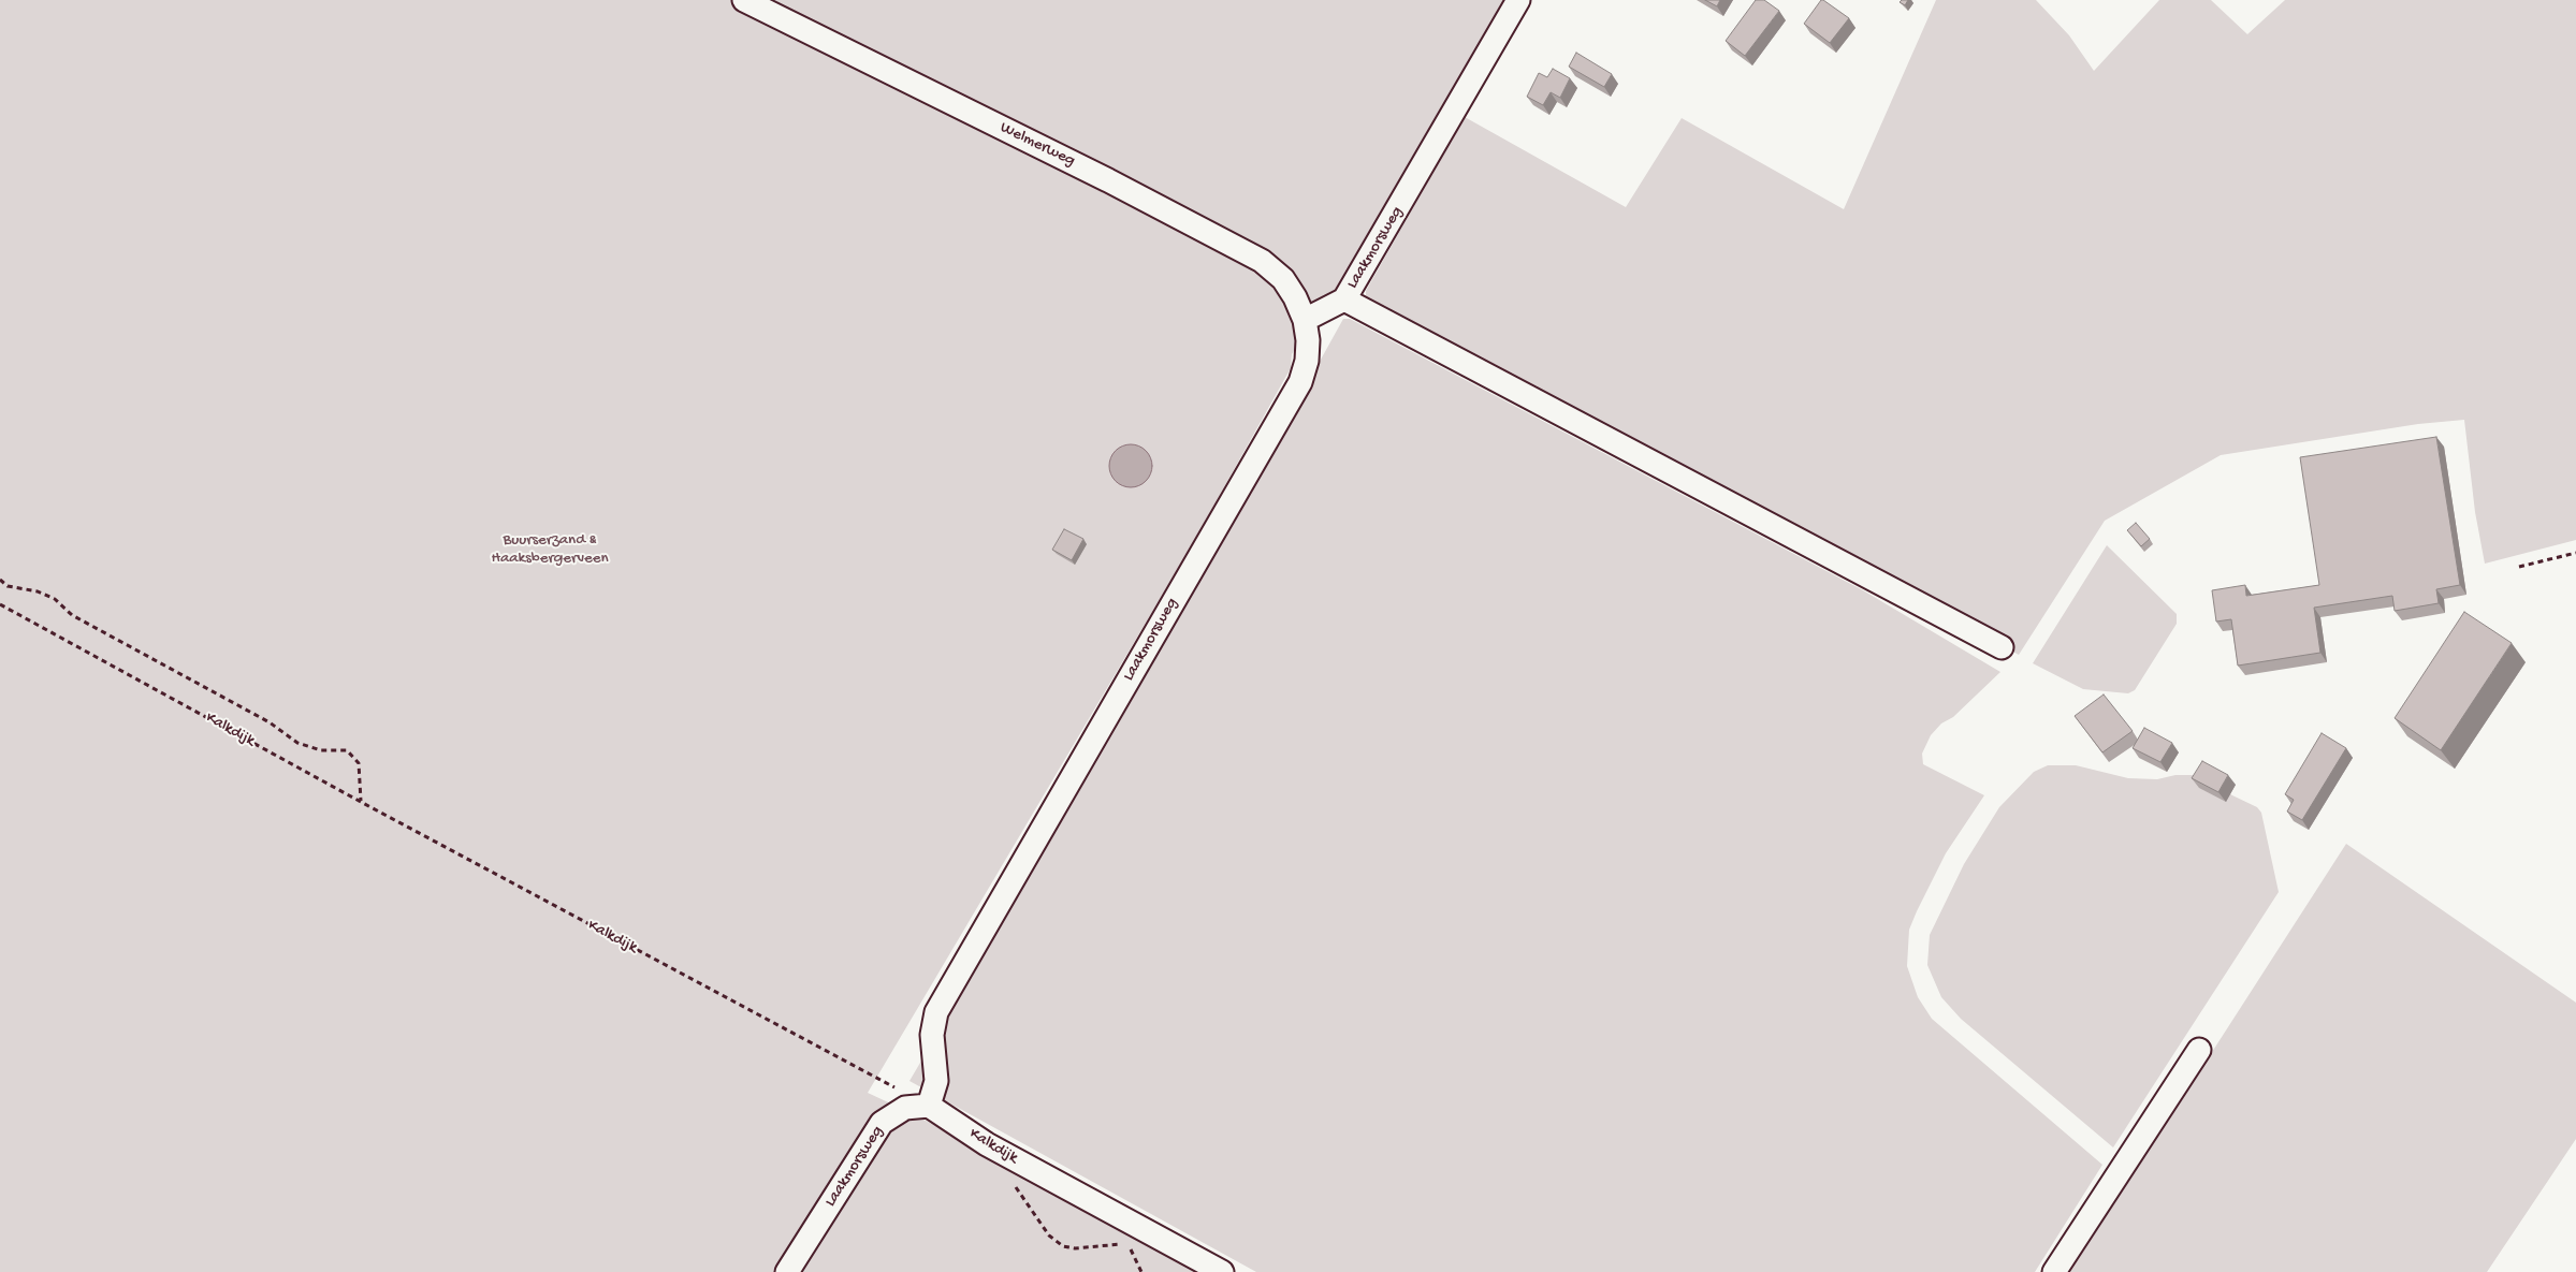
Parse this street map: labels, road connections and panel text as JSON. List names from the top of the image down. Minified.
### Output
{"streets":{"street":["Welmerweg","Laakmorsweg","Kalkdijk"]},"crossings":[["Welmerweg","Laakmorsweg"],["Laakmorsweg","Kalkdijk"]],"parks":["Buurserzand & Haaksbergerveen"]}
